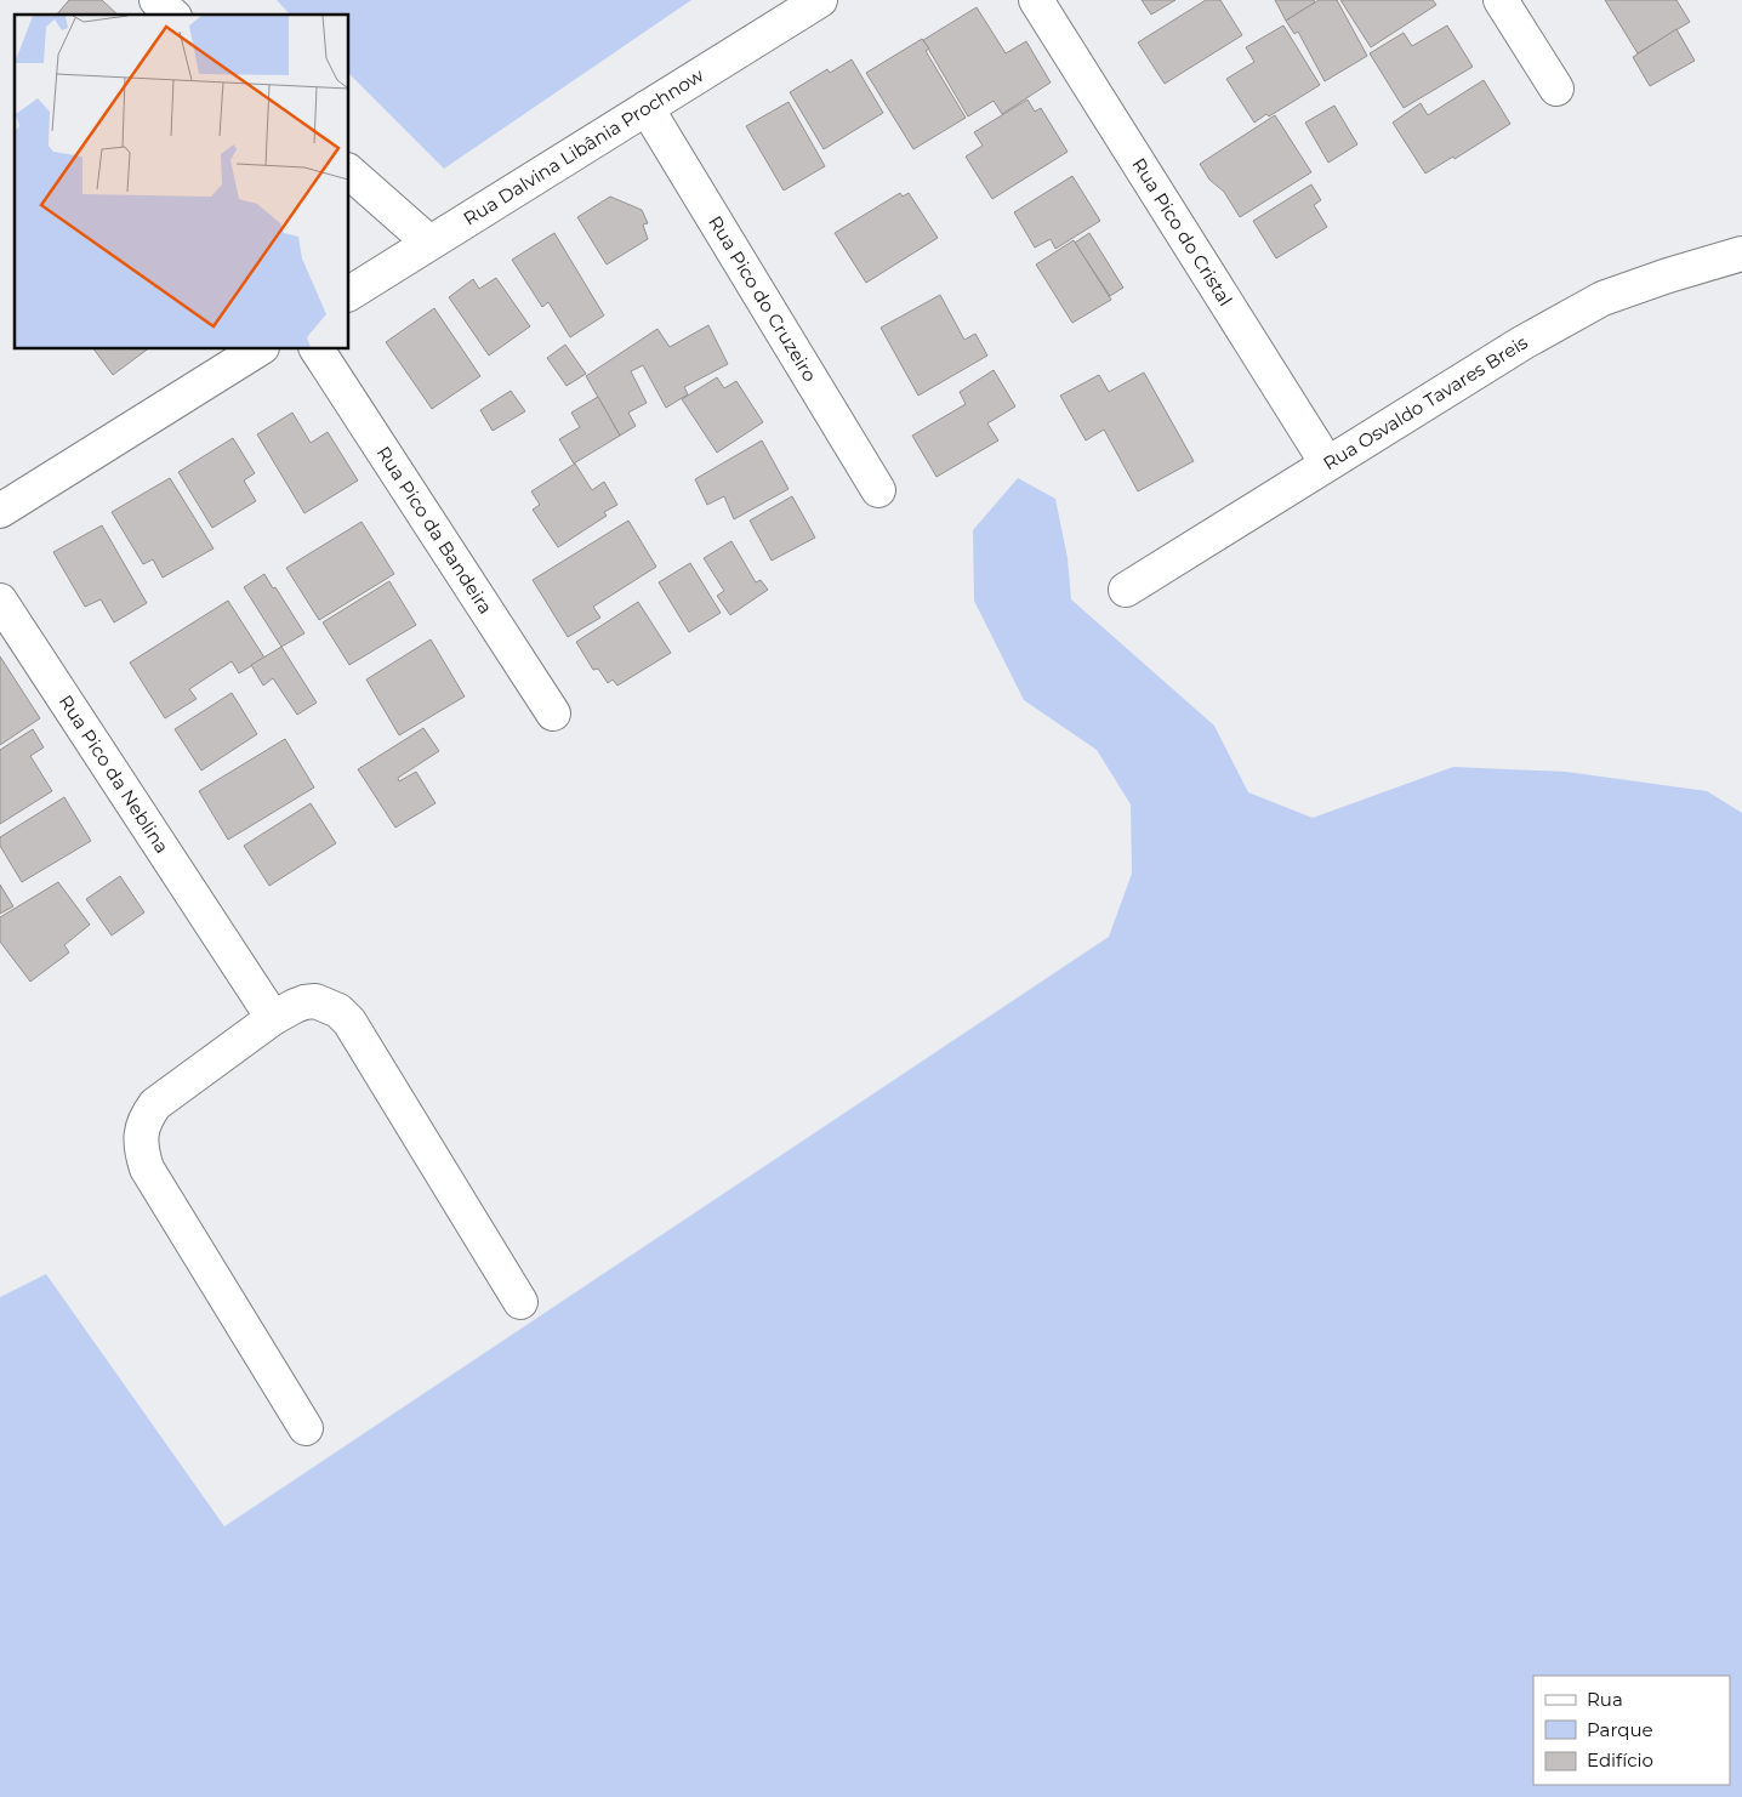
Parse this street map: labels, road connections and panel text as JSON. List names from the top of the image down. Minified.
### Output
{"streets":{"street":["Rua Dalvina Libânia Prochnow","Rua Pico do Cristal","Rua Pico do Cruzeiro","Rua Osvaldo Tavares Breis","Rua Pico da Bandeira","Rua Pico da Neblina"]},"crossings":[["Rua Dalvina Libânia Prochnow","Rua Pico do Cruzeiro"],["Rua Pico do Cristal","Rua Osvaldo Tavares Breis"]],"legend":["Rua","Parque","Edifício"]}
